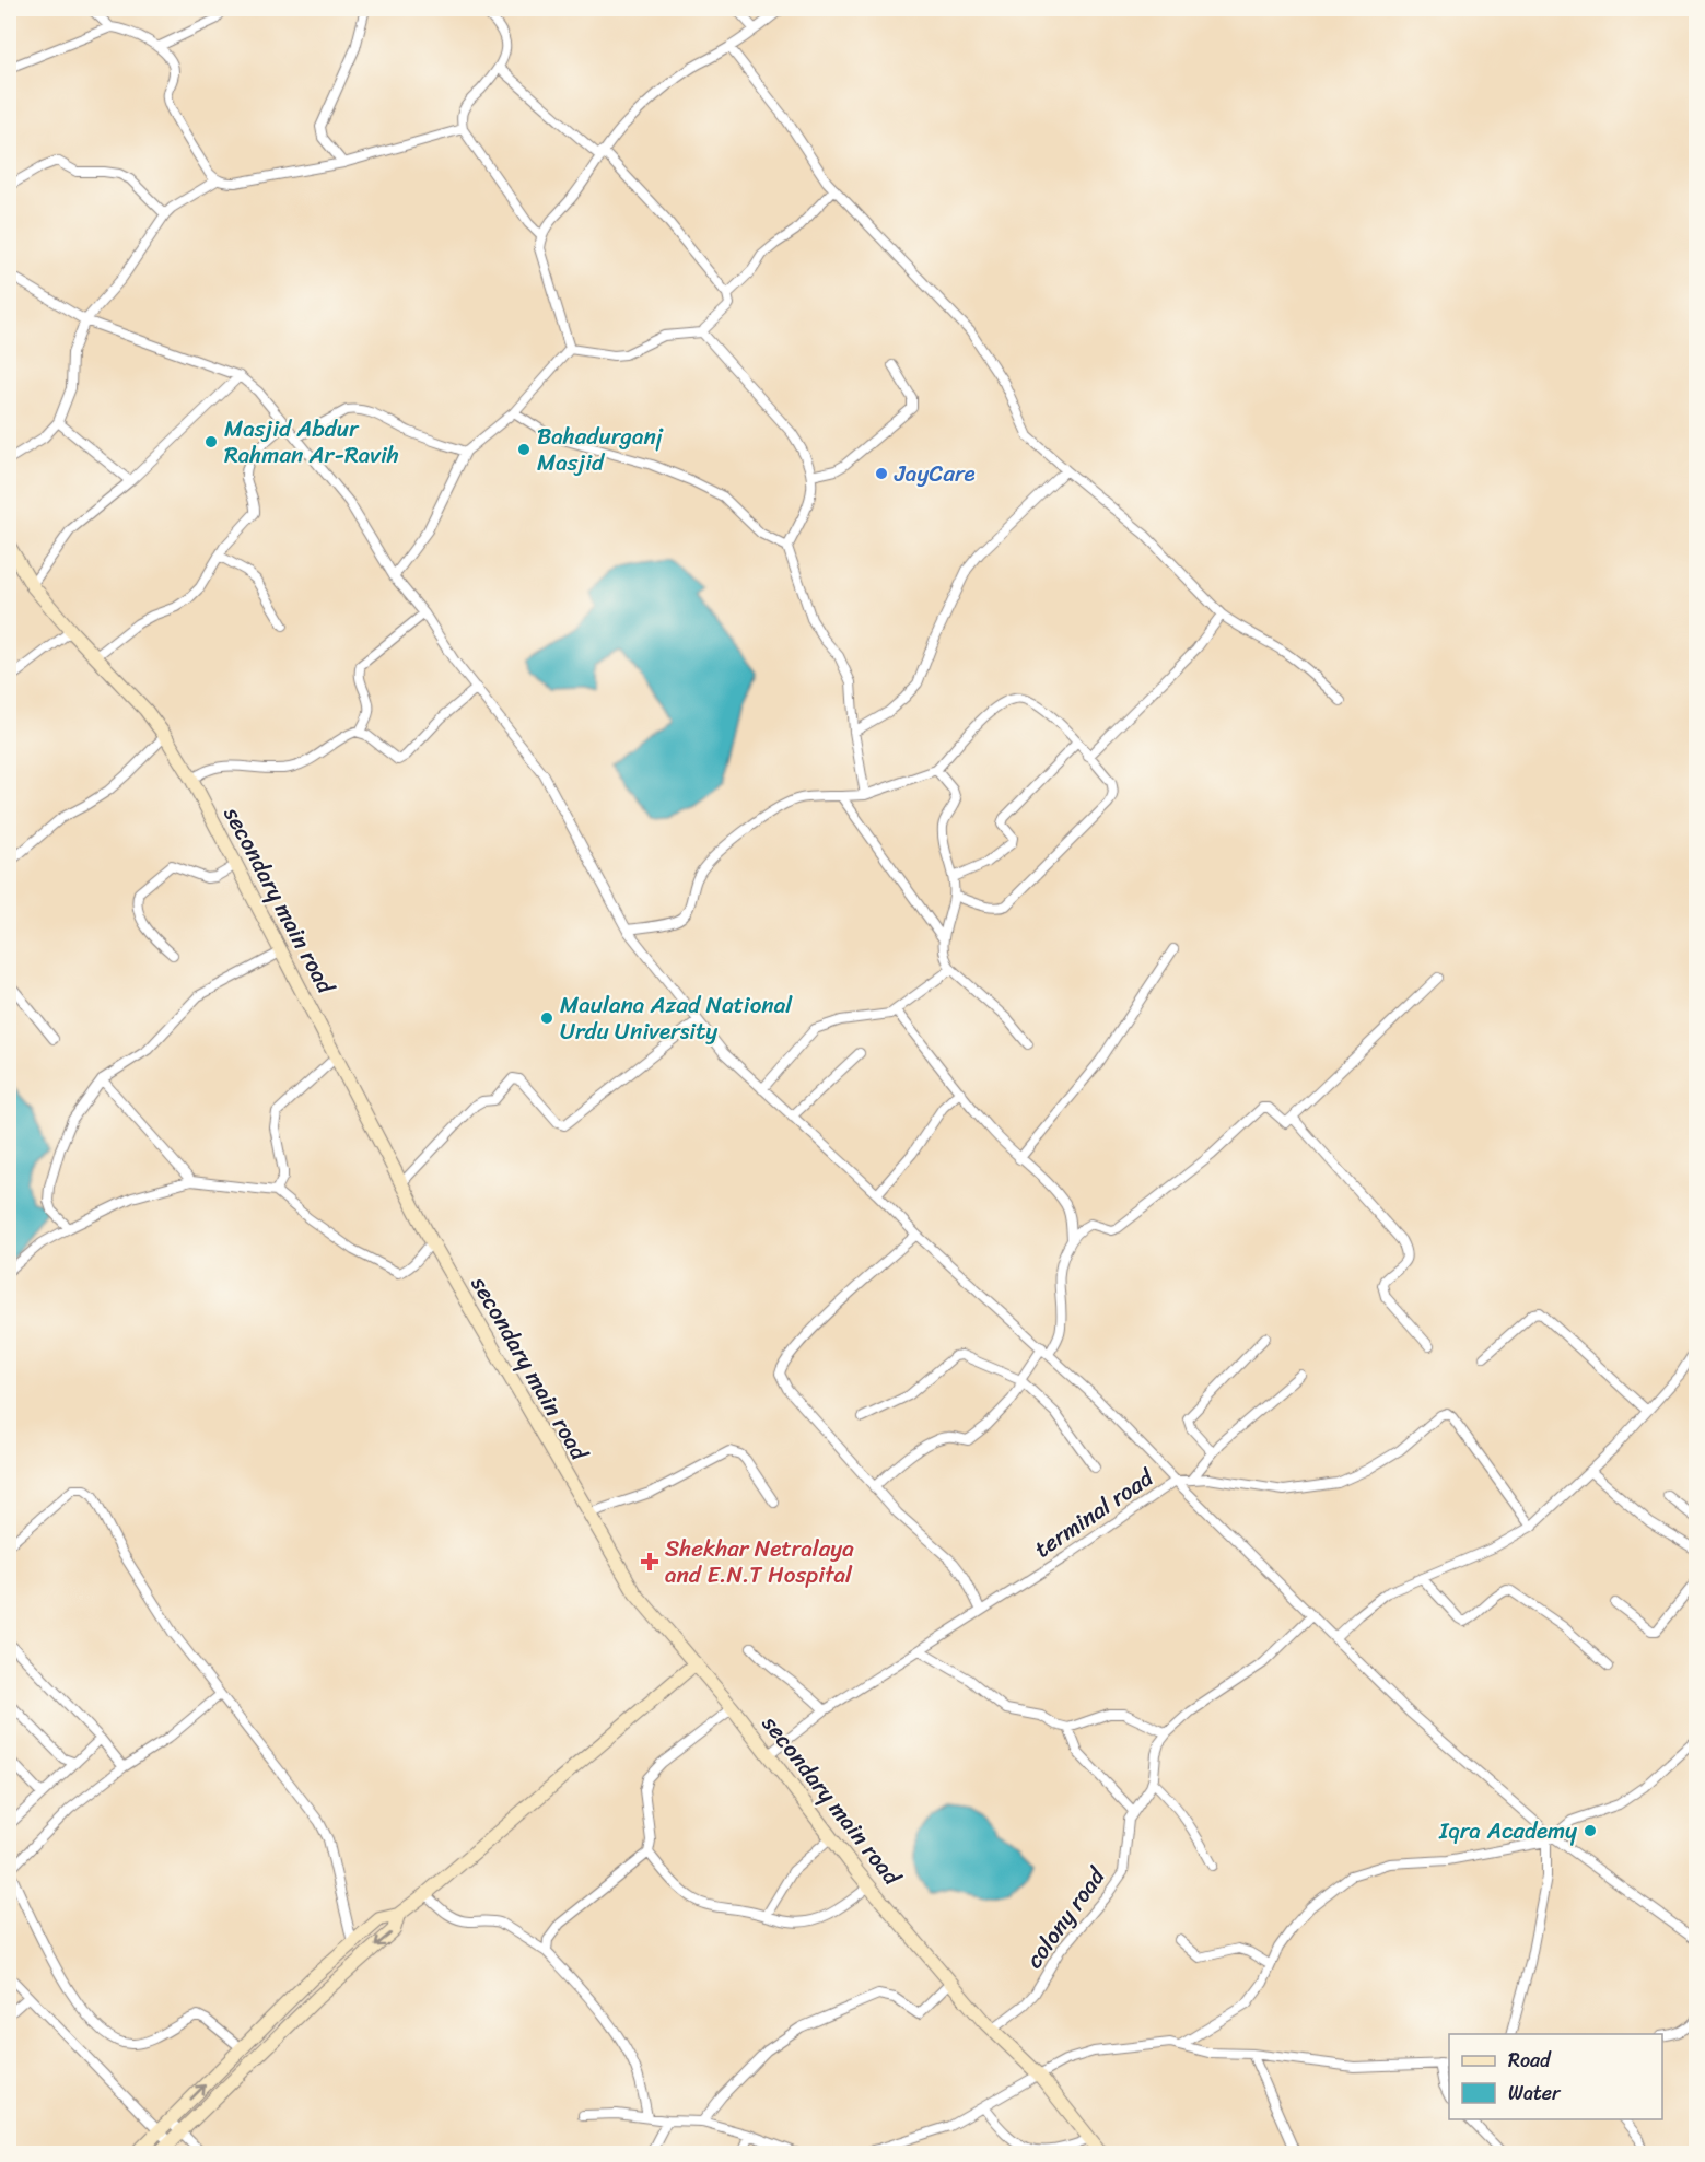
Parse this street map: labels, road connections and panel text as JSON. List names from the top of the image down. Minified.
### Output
{"streets":{"main road":["secondary main road"],"street":["terminal road","colony road"]},"crossings":[["secondary main road","terminal road"],["secondary main road","colony road"]],"places":{"other":["Masjid Abdur Rahman Ar-Ravih","Bahadurganj Masjid","JayCare","Maulana Azad National Urdu University","Iqra Academy"],"health":["Shekhar Netralaya and E.N.T Hospital"]},"legend":["Road","Water"]}
